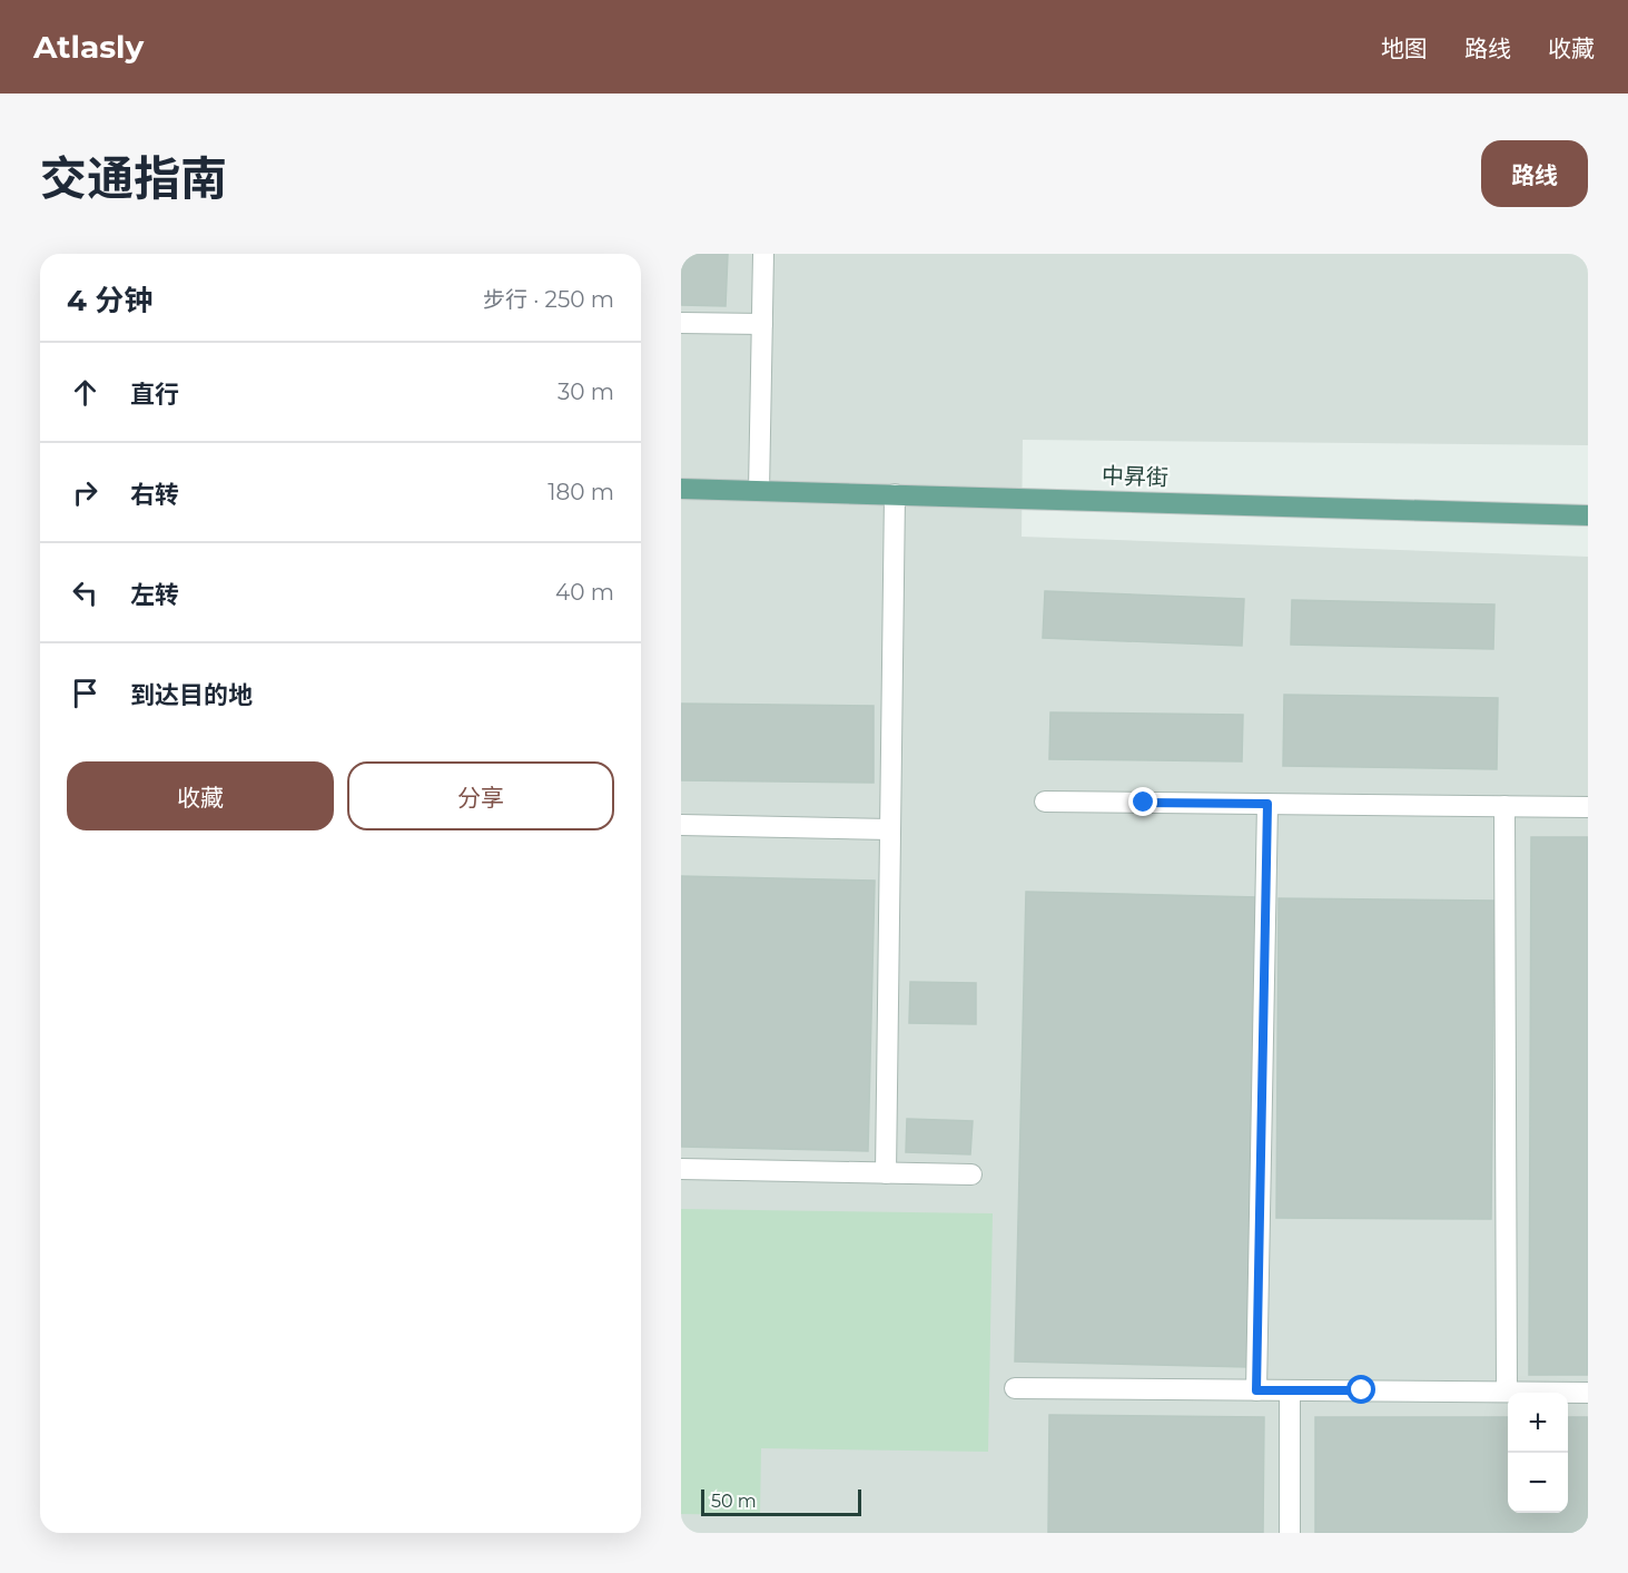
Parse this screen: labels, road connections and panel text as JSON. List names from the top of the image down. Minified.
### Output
{"streets":{"main road":["中昇街"]},"scale_bar":"50 m","page":{"header":"Atlasly","nav":["地图","路线","收藏"],"title":"交通指南","buttons":["路线",["收藏","分享"]],"heading":["4 分钟","步行 · 250 m"],"list":[["直行","30 m"],["右转","180 m"],["左转","40 m"],"到达目的地"],"map_buttons":["+","−"],"scale":"50 m"}}
